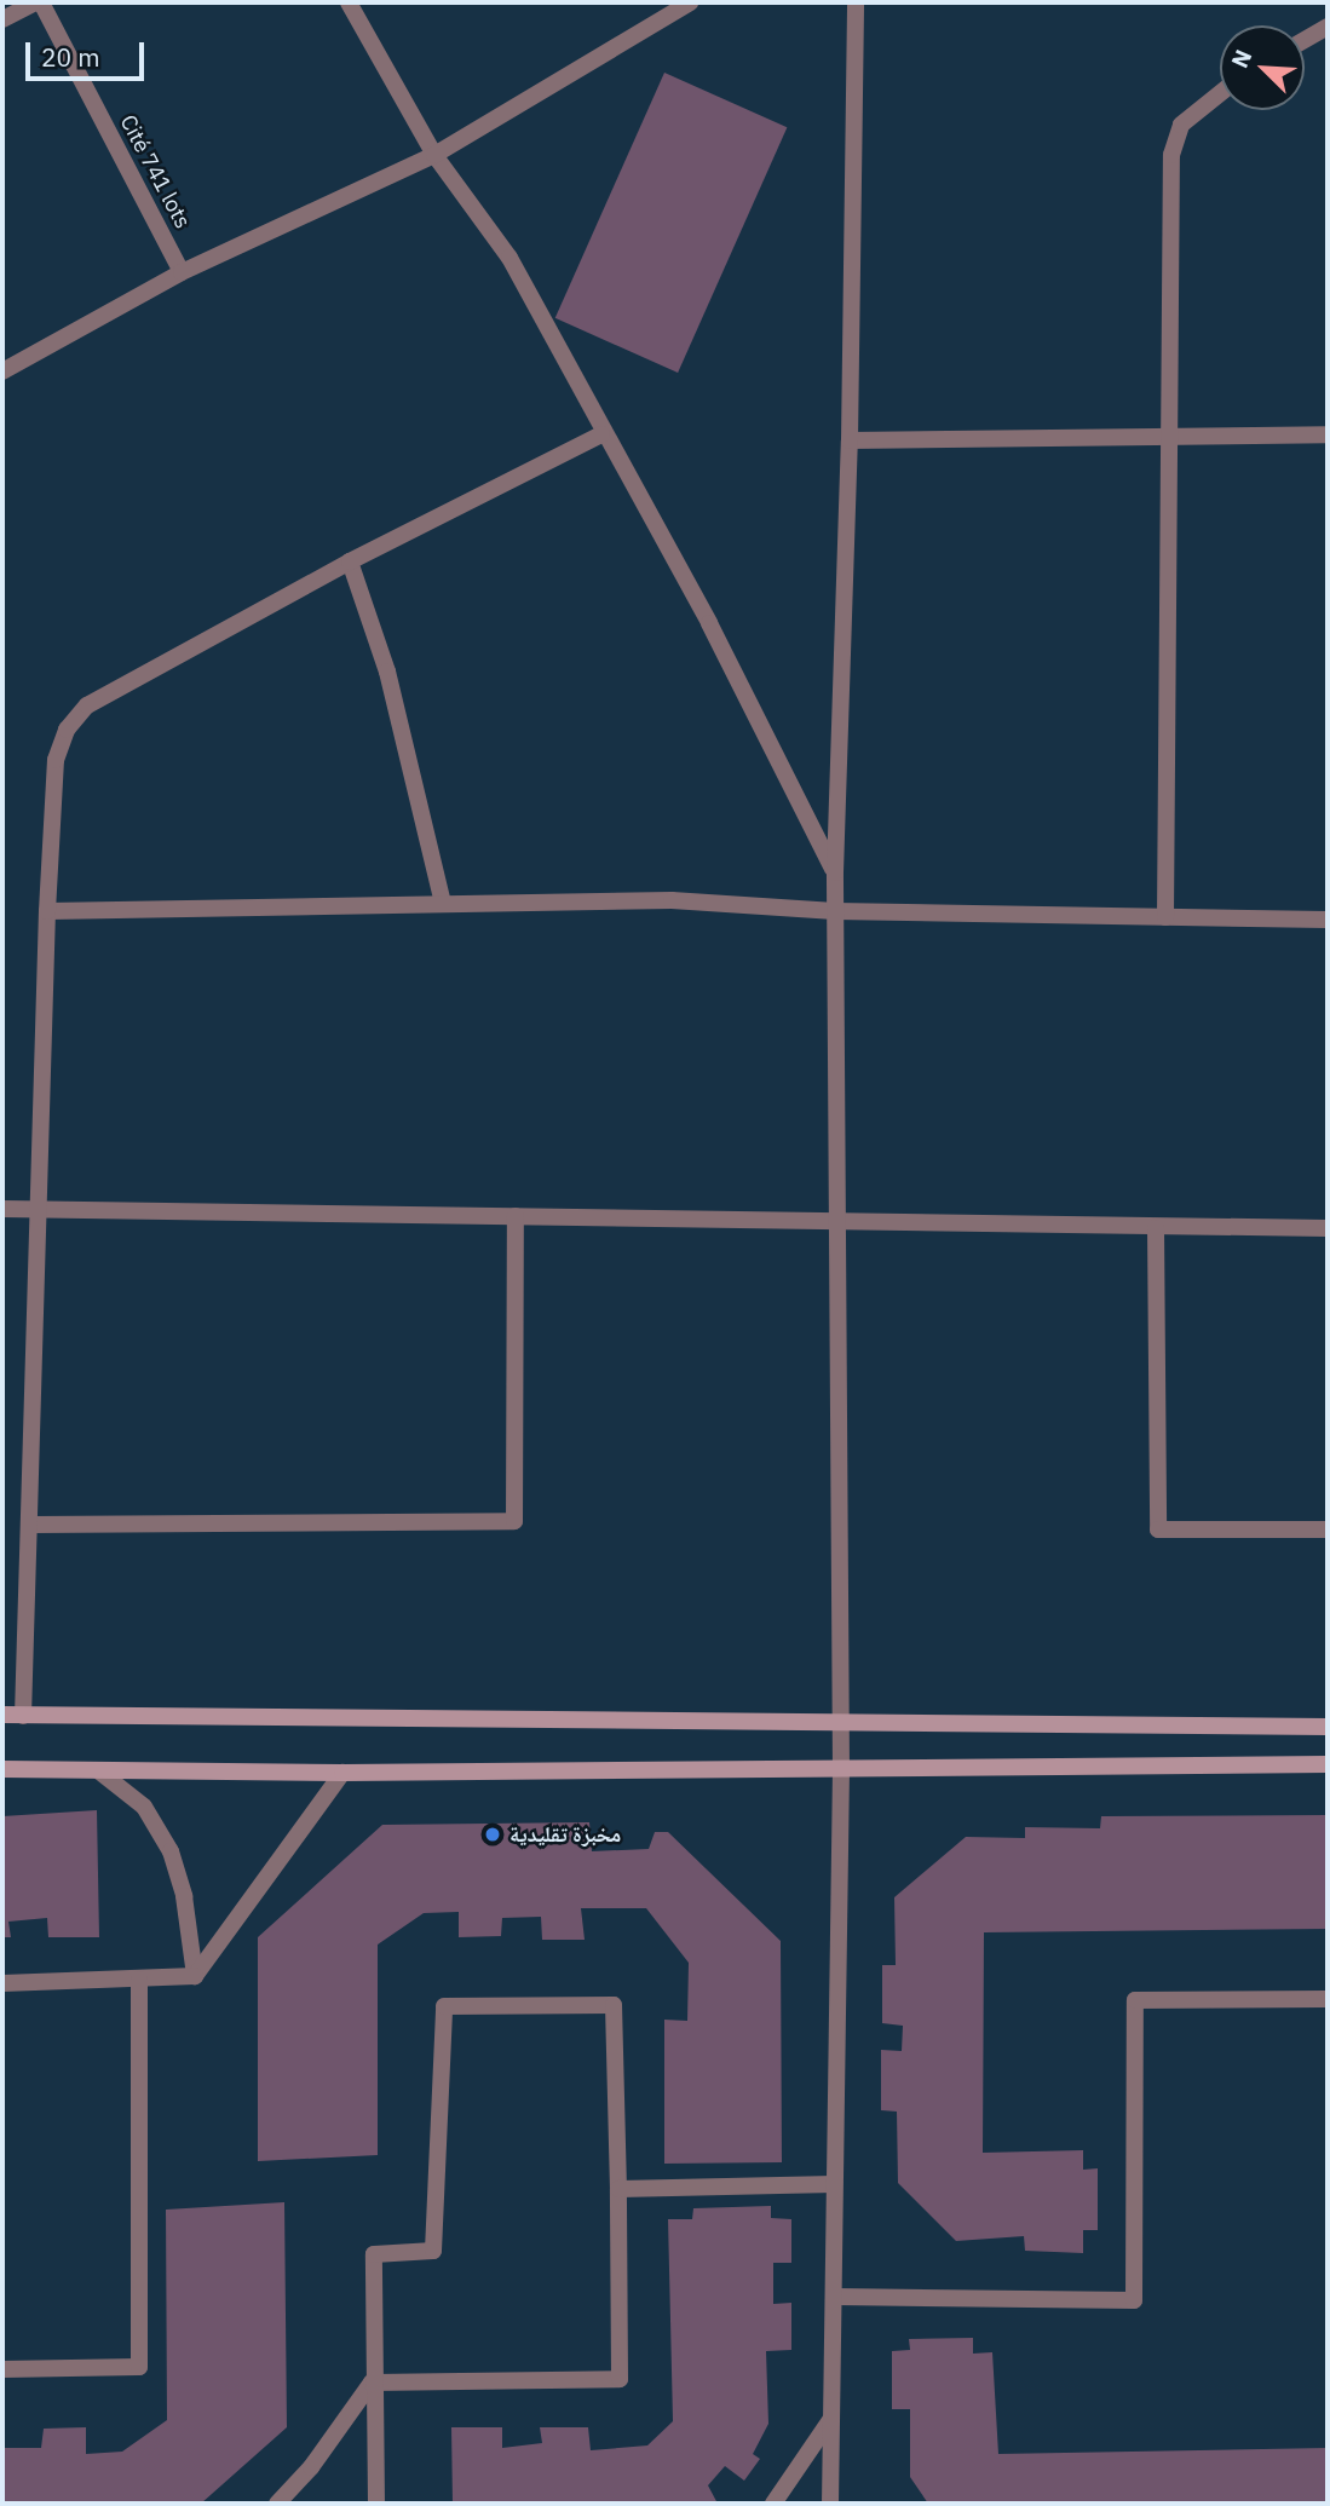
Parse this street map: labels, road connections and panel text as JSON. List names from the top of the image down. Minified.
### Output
{"streets":{"street":["Cité 741 lots"]},"places":["مخبزة تقليدية"],"scale_bar":"20 m","north":"top left"}
